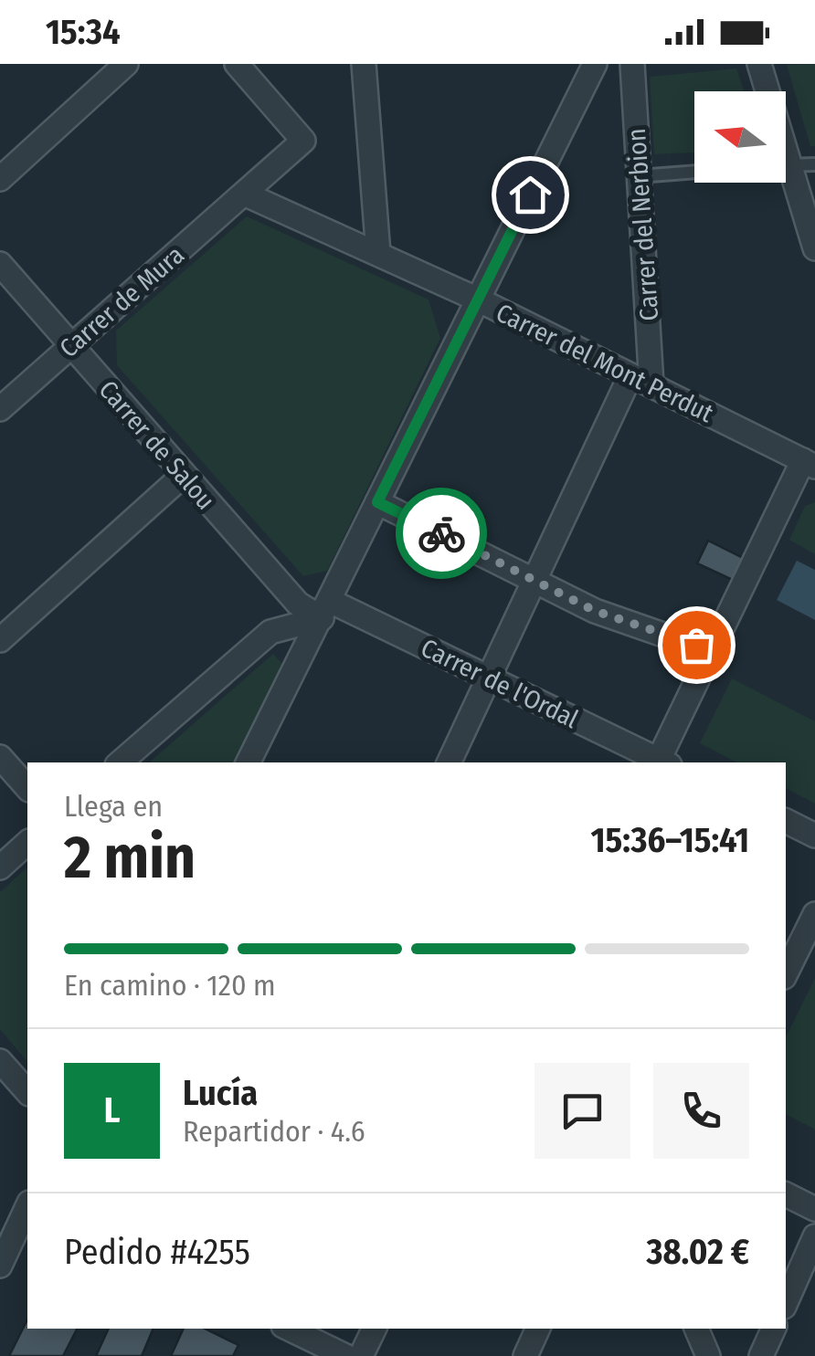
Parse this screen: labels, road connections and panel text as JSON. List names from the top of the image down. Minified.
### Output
{"streets":{"street":["Carrer del Nerbion","Carrer de Mura","Carrer del Mont Perdut","Carrer de Salou","Carrer de l'Ordal"]},"crossings":[["Carrer del Nerbion","Carrer del Mont Perdut"],["Carrer de Mura","Carrer del Mont Perdut"],["Carrer de Mura","Carrer de Salou"],["Carrer de Salou","Carrer de l'Ordal"]],"north":"left","page":{"status":"15:34","heading":["2 min","Llega en","15:36–15:41"],"panel":["Lucía","Repartidor · 4.6","Pedido #4255","38.02 €"],"bar":"En camino · 120 m","round":"L"}}
